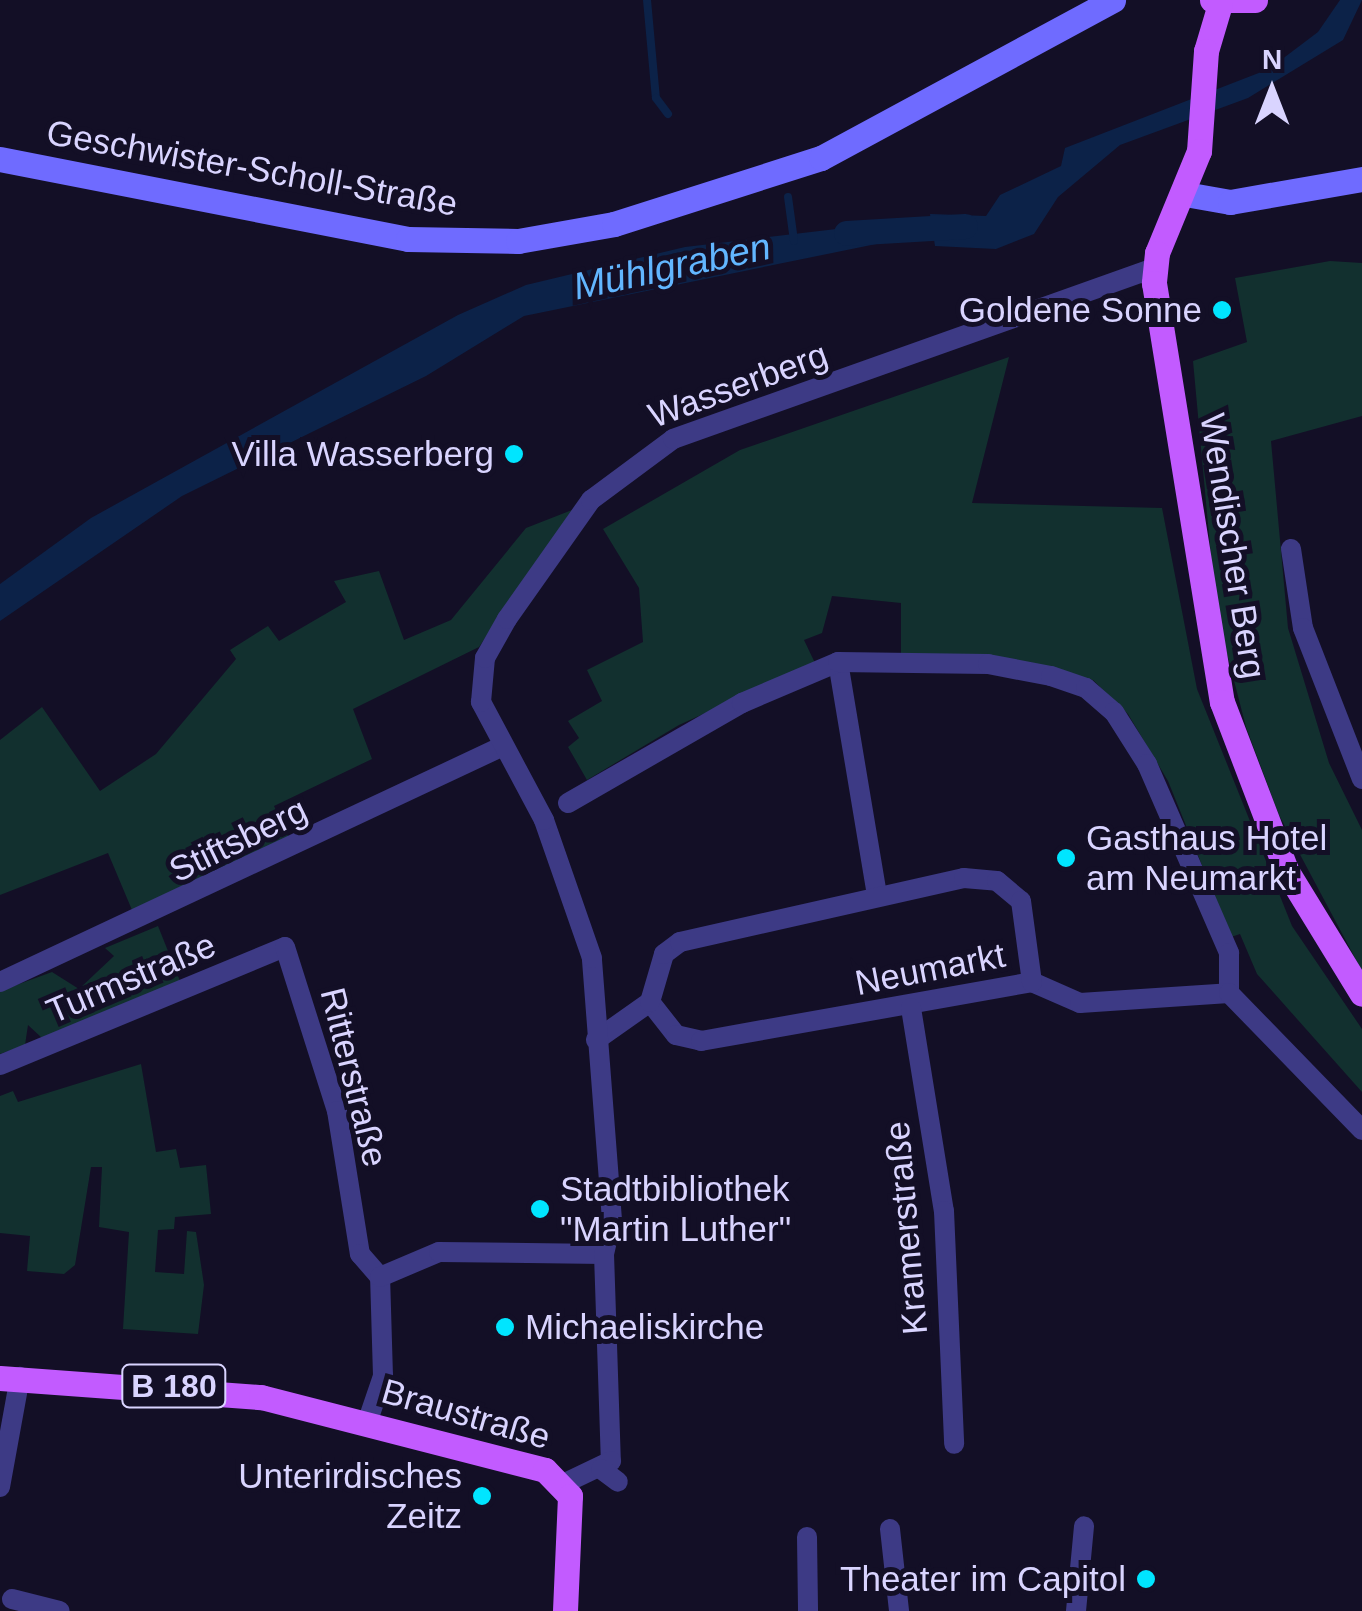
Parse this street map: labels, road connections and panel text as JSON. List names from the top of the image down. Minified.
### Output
{"streets":{"main road":["Wendischer Berg","B 180","Braustraße"],"street":["Geschwister-Scholl-Straße","Wasserberg","Stiftsberg","Neumarkt","Turmstraße","Ritterstraße","Kramerstraße"]},"crossings":[["Wasserberg","Wendischer Berg"],["Wasserberg","Stiftsberg"],["Neumarkt","Kramerstraße"],["Turmstraße","Ritterstraße"],["B 180","Braustraße"]],"water":["Mühlgraben"],"places":["Goldene Sonne","Villa Wasserberg","Gasthaus Hotel am Neumarkt","Stadtbibliothek \"Martin Luther\"","Michaeliskirche","Unterirdisches Zeitz","Theater im Capitol"],"north":"top"}
